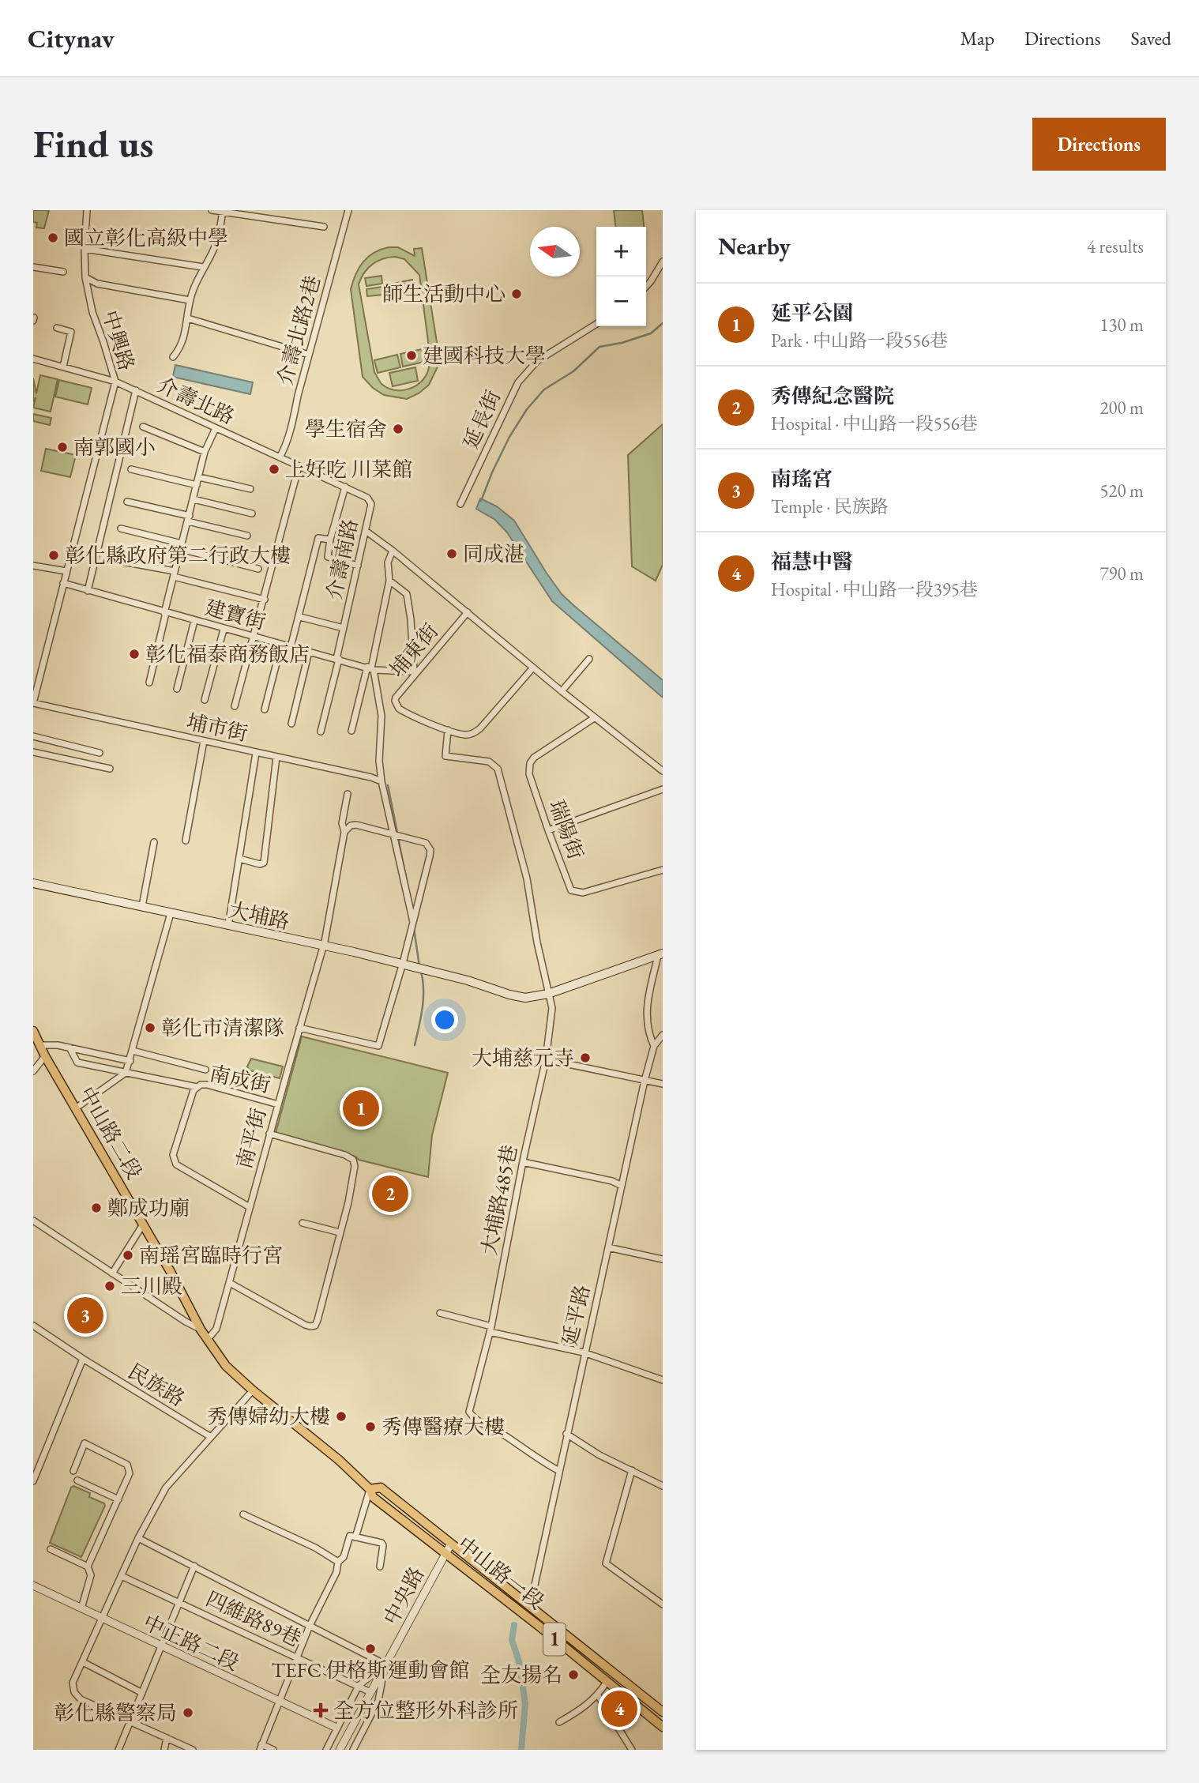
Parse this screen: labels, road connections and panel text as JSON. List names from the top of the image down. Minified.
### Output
{"streets":{"main road":["大埔路","中山路二段","中山路一段","1"],"street":["介壽北路2巷","中興路","介壽北路","延長街","介壽南路","建寶街","埔東街","埔市街","瑞陽街","南成街","南平街","大埔路485巷","延平路","民族路","中央路","四維路89巷","中正路二段"]},"crossings":[["介壽北路2巷","介壽北路"],["介壽北路2巷","介壽南路"],["中興路","介壽北路"],["中興路","建寶街"],["中興路","埔市街"],["介壽北路","介壽南路"],["介壽南路","建寶街"],["埔東街","大埔路485巷"],["埔市街","大埔路"],["大埔路","南平街"],["大埔路","大埔路485巷"],["南成街","南平街"],["中山路二段","南平街"],["中山路二段","中山路一段"],["南平街","中山路一段"],["大埔路485巷","延平路"],["延平路","中山路一段"],["中山路一段","中央路"],["中央路","四維路89巷"],["中央路","中正路二段"]],"places":{"other":["國立彰化高級中學","師生活動中心","建國科技大學","學生宿舍","南郭國小","上好吃 川菜館","同成湛","彰化縣政府第二行政大樓","彰化福泰商務飯店","彰化市清潔隊","大埔慈元寺","鄭成功廟","南瑶宮臨時行宮","三川殿","秀傳婦幼大樓","秀傳醫療大樓","TEFC 伊格斯運動會館","全友揚名","彰化縣警察局"],"health":["全方位整形外科診所"]},"north":"left","page":{"header":"Citynav","nav":["Map","Directions","Saved"],"buttons":"Directions","title":"Find us","heading":["Nearby","4 results"],"map_buttons":["+","−"],"list":[{"mark":"1","name":"延平公園","note":"Park · 中山路一段556巷","value":"130 m"},{"mark":"2","name":"秀傳紀念醫院","note":"Hospital · 中山路一段556巷","value":"200 m"},{"mark":"3","name":"南瑤宮","note":"Temple · 民族路","value":"520 m"},{"mark":"4","name":"福慧中醫","note":"Hospital · 中山路一段395巷","value":"790 m"}],"pins":["1","2","3","4"]}}
